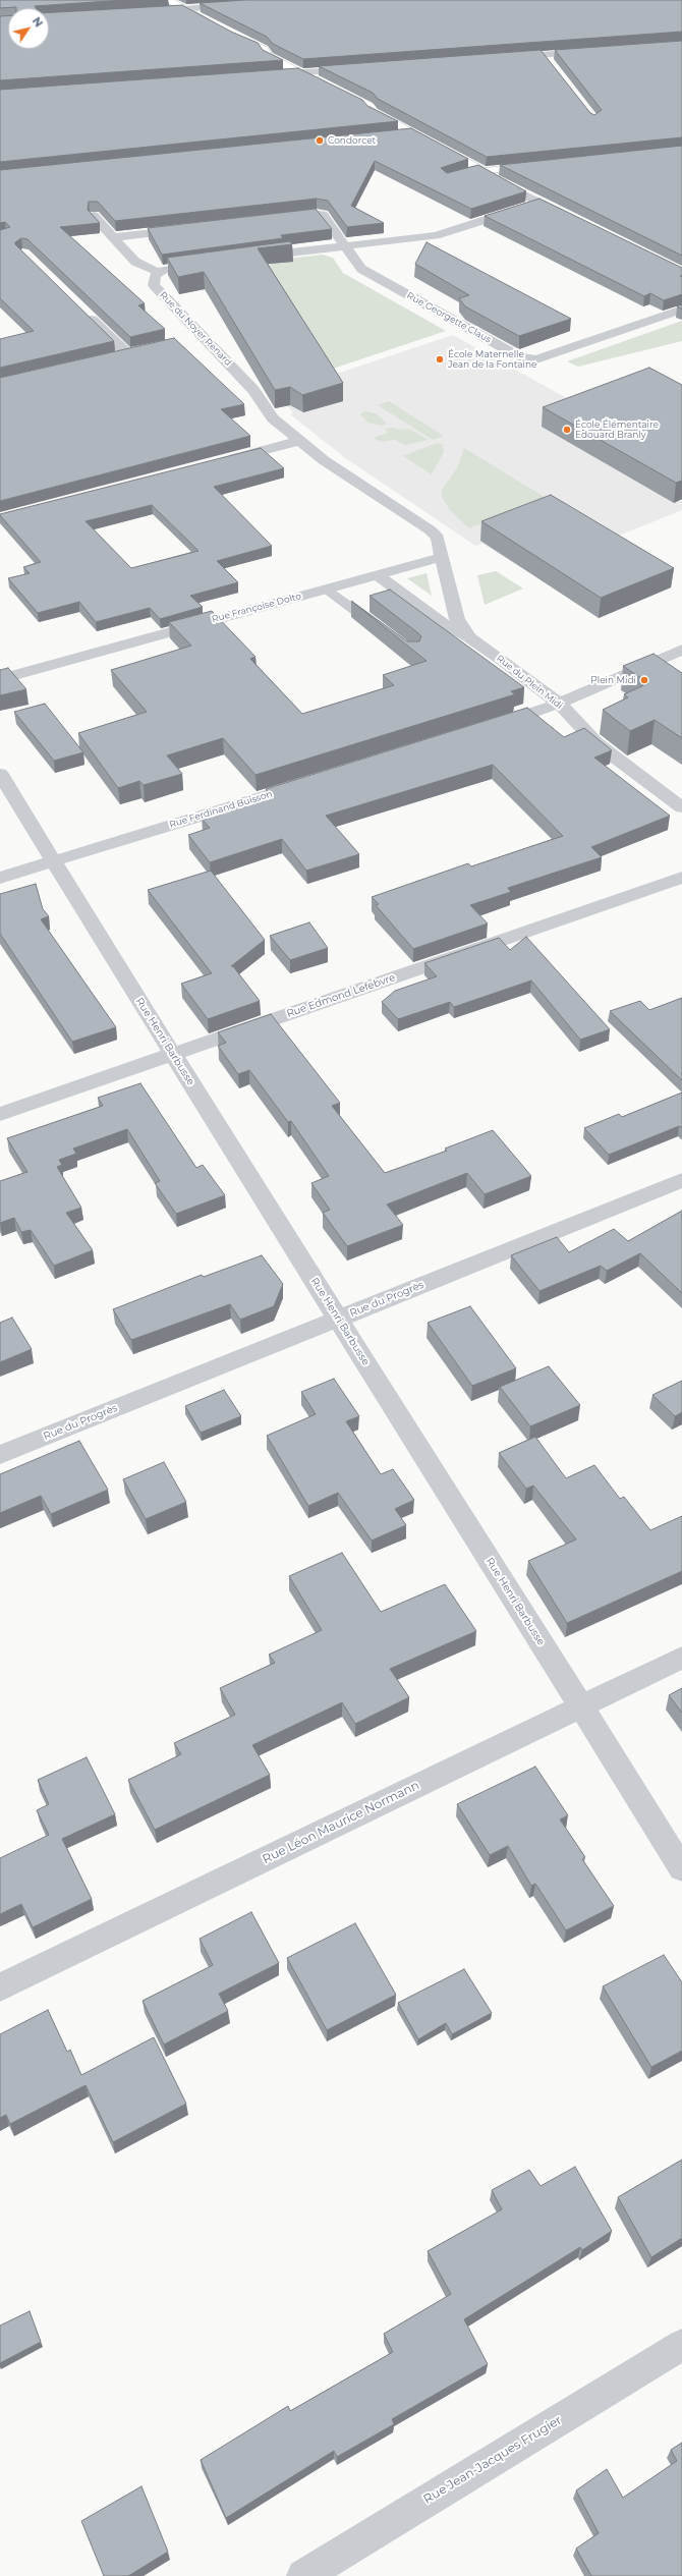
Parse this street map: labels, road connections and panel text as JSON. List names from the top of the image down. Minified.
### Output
{"streets":{"street":["Rue Georgette Claus","Rue du Noyer Renard","Rue Françoise Dolto","Rue du Plein Midi","Rue Ferdinand Buisson","Rue Edmond Lefebvre","Rue Henri Barbusse","Rue du Progrès","Rue Léon Maurice Normann","Rue Jean-Jacques Frugier"]},"crossings":[["Rue du Noyer Renard","Rue Françoise Dolto"],["Rue du Noyer Renard","Rue du Plein Midi"],["Rue Françoise Dolto","Rue du Plein Midi"],["Rue Ferdinand Buisson","Rue Henri Barbusse"],["Rue Edmond Lefebvre","Rue Henri Barbusse"],["Rue Henri Barbusse","Rue du Progrès"],["Rue Henri Barbusse","Rue Léon Maurice Normann"]],"places":["Condorcet","École Maternelle Jean de la Fontaine","École Élémentaire Edouard Branly","Plein Midi"],"north":"top right"}
